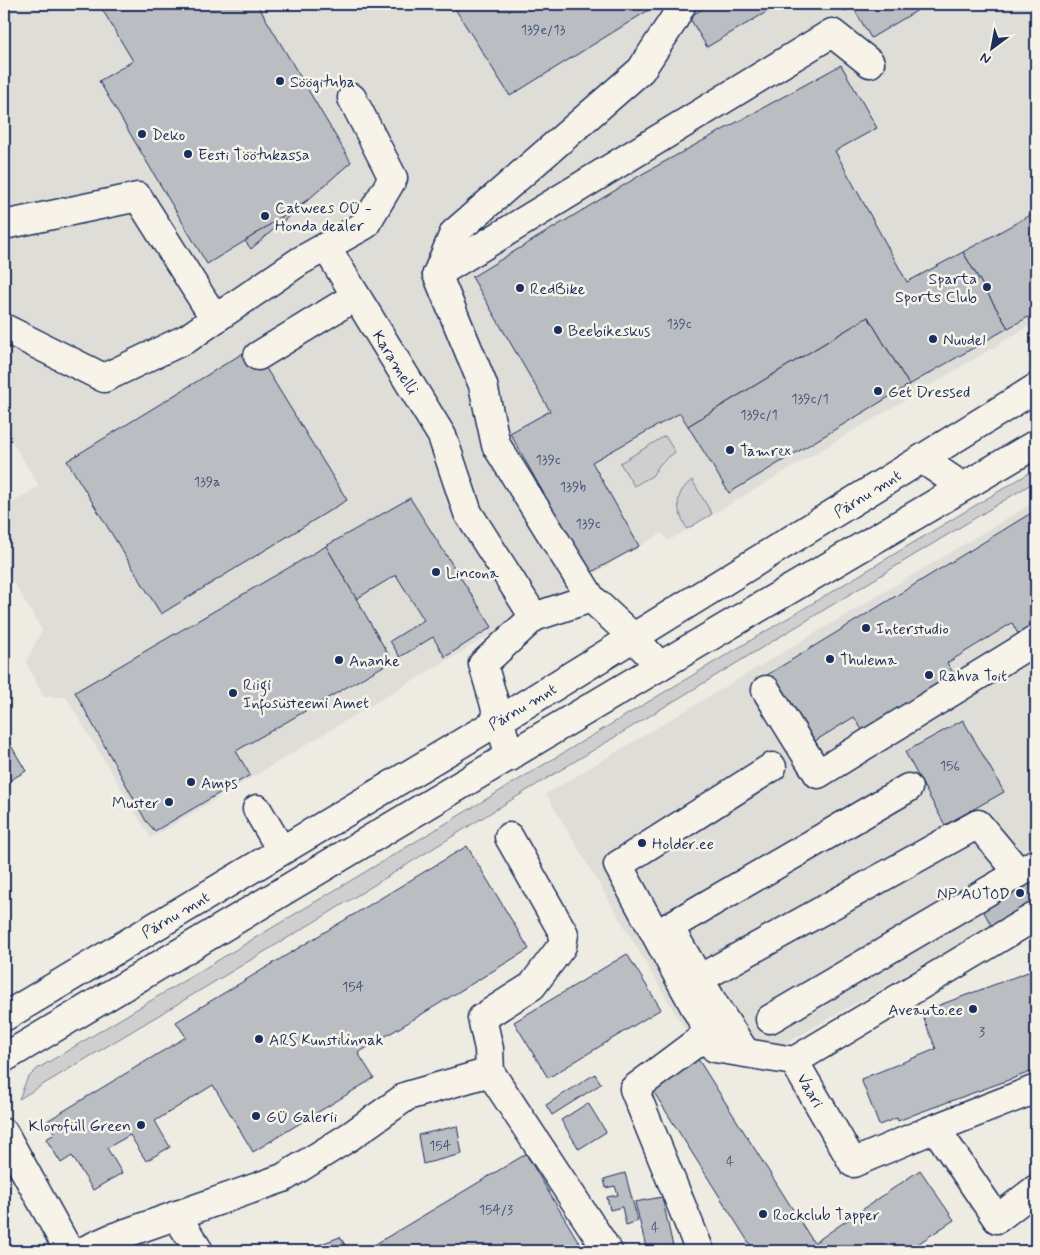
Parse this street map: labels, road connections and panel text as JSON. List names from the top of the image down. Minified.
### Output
{"streets":{"main road":["Karamelli","Pärnu mnt","Vaari"]},"places":["Söögituba","Deko","Eesti Töötukassa","Catwees OÜ - Honda dealer","Sparta Sports Club","RedBike","Beebikeskus","Nuudel","Get Dressed","Tamrex","Lincona","Interstudio","Thulema","Ananke","Rahva Toit","Riigi Infosüsteemi Amet","Amps","Muster","Holder.ee","NP AUTOD","Aveauto.ee","ARS Kunstilinnak","GÜ Galerii","Klorofüll Green","Rockclub Tapper"],"house_numbers":["139e/13","139c","139c/1","139c/1","139c","139a","139b","139c","156","154","3","154","4","154/3","4"],"north":"bottom left"}
